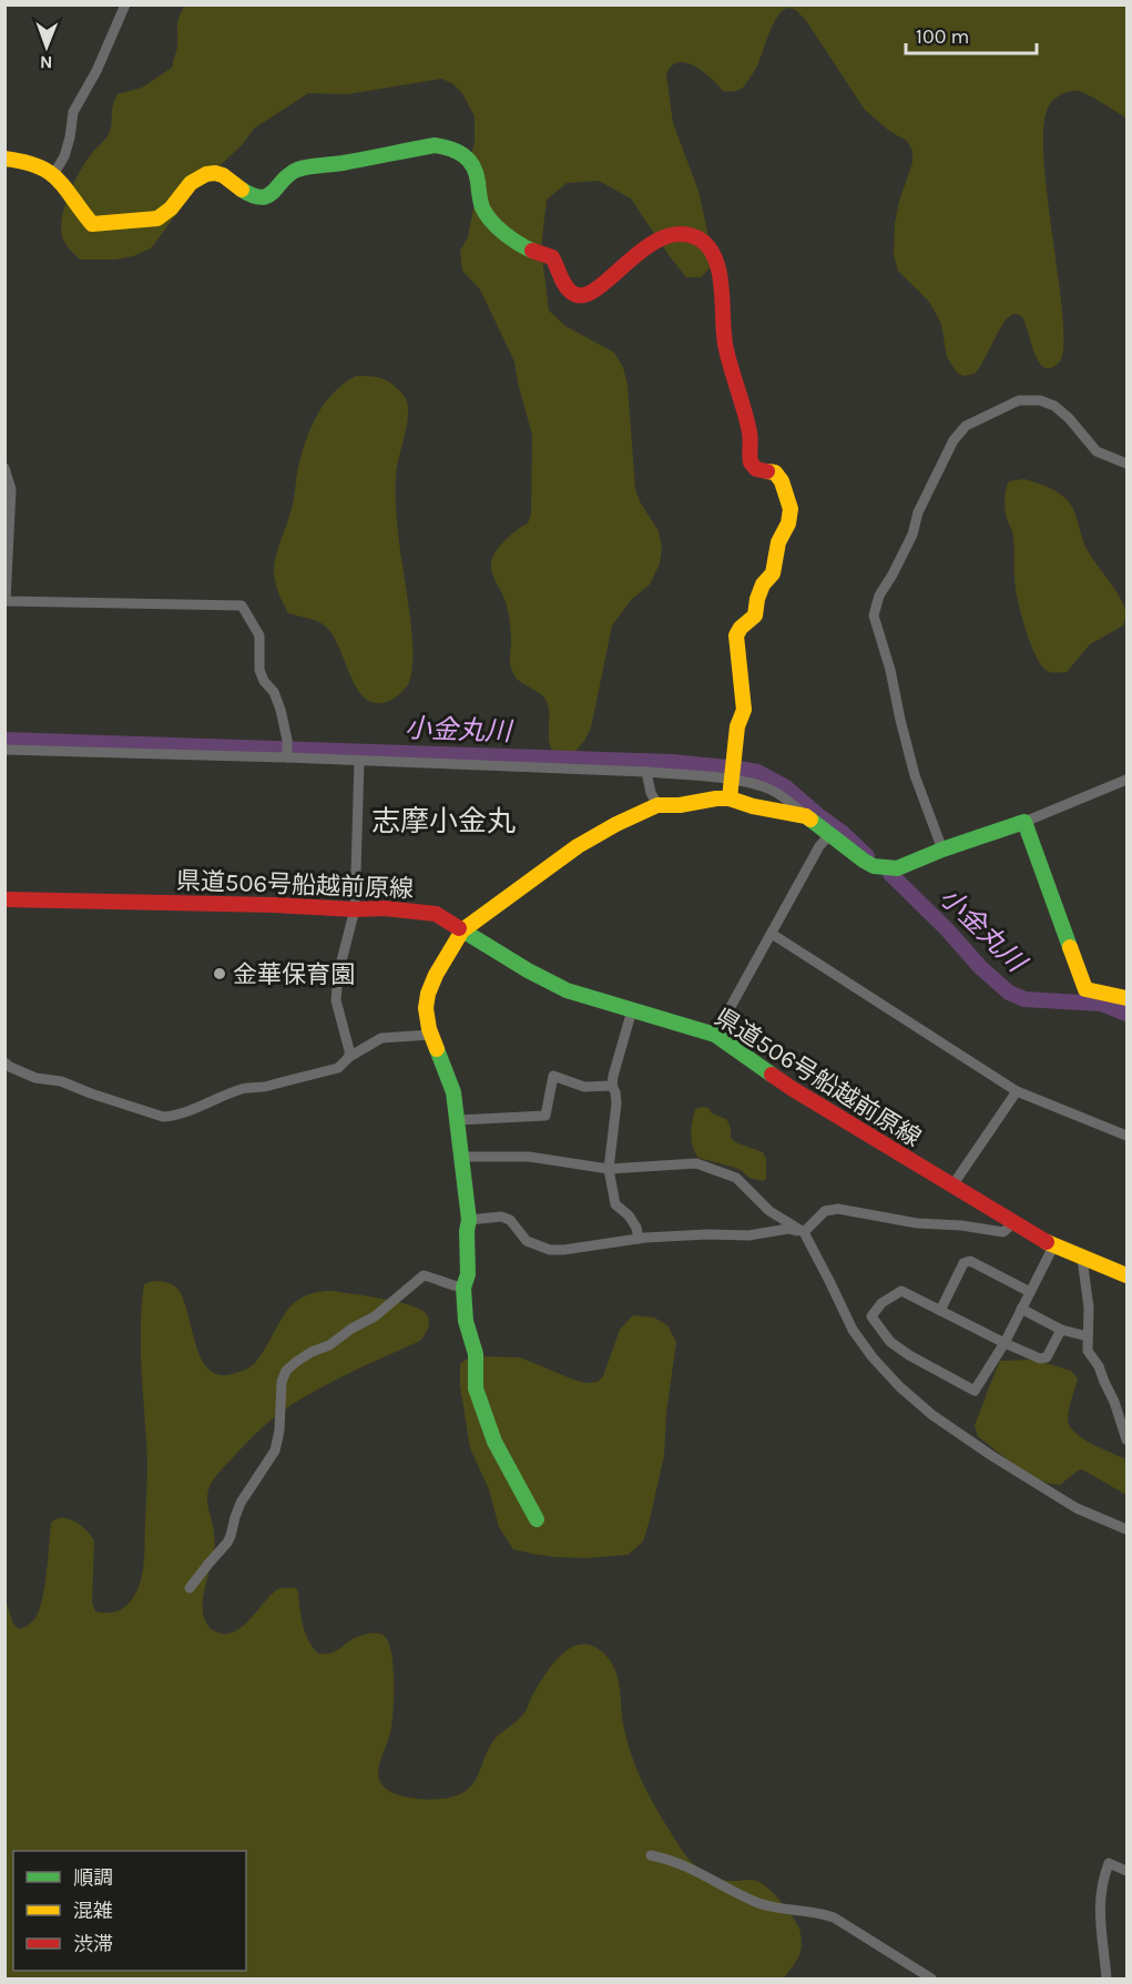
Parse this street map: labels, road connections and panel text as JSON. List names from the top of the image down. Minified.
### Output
{"streets":{"street":["県道506号船越前原線"]},"districts":["志摩小金丸"],"water":["小金丸川"],"places":["金華保育園"],"legend":["順調","混雑","渋滞"],"scale_bar":"100 m","north":"bottom"}
